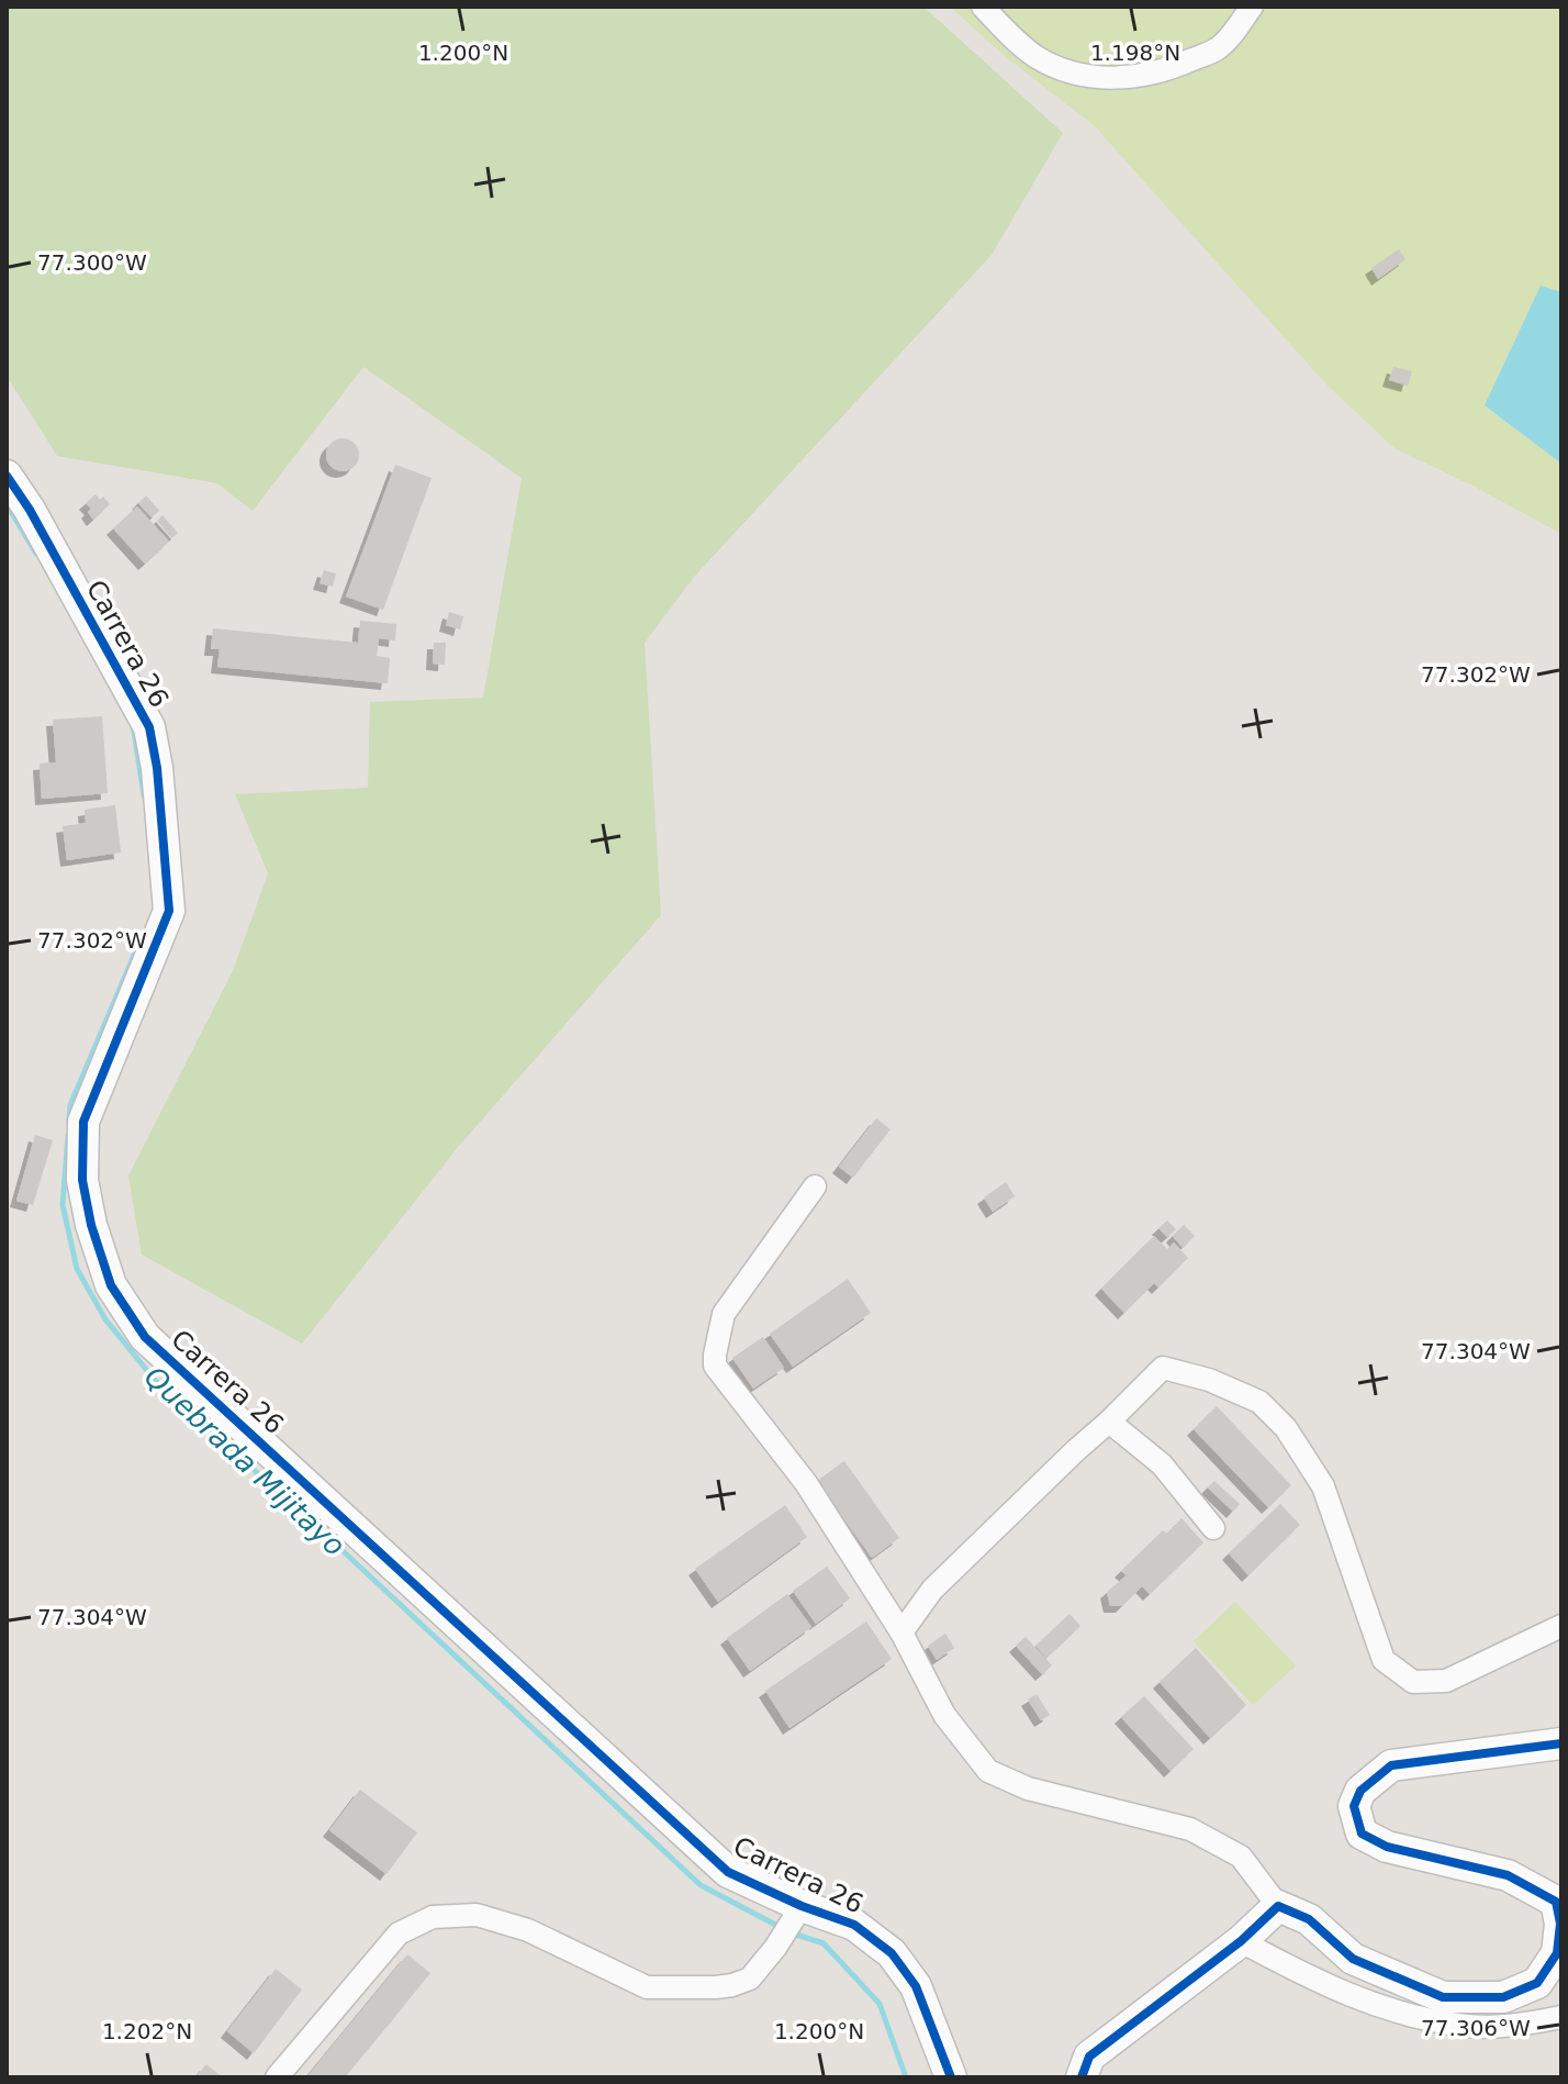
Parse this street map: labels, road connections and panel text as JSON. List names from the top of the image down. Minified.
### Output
{"streets":{"street":["Carrera 26"]},"water":["Quebrada Mijitayo"],"coordinates":["1.200°N","1.198°N","77.300°W","77.302°W","77.304°W","77.306°W","1.202°N"]}
